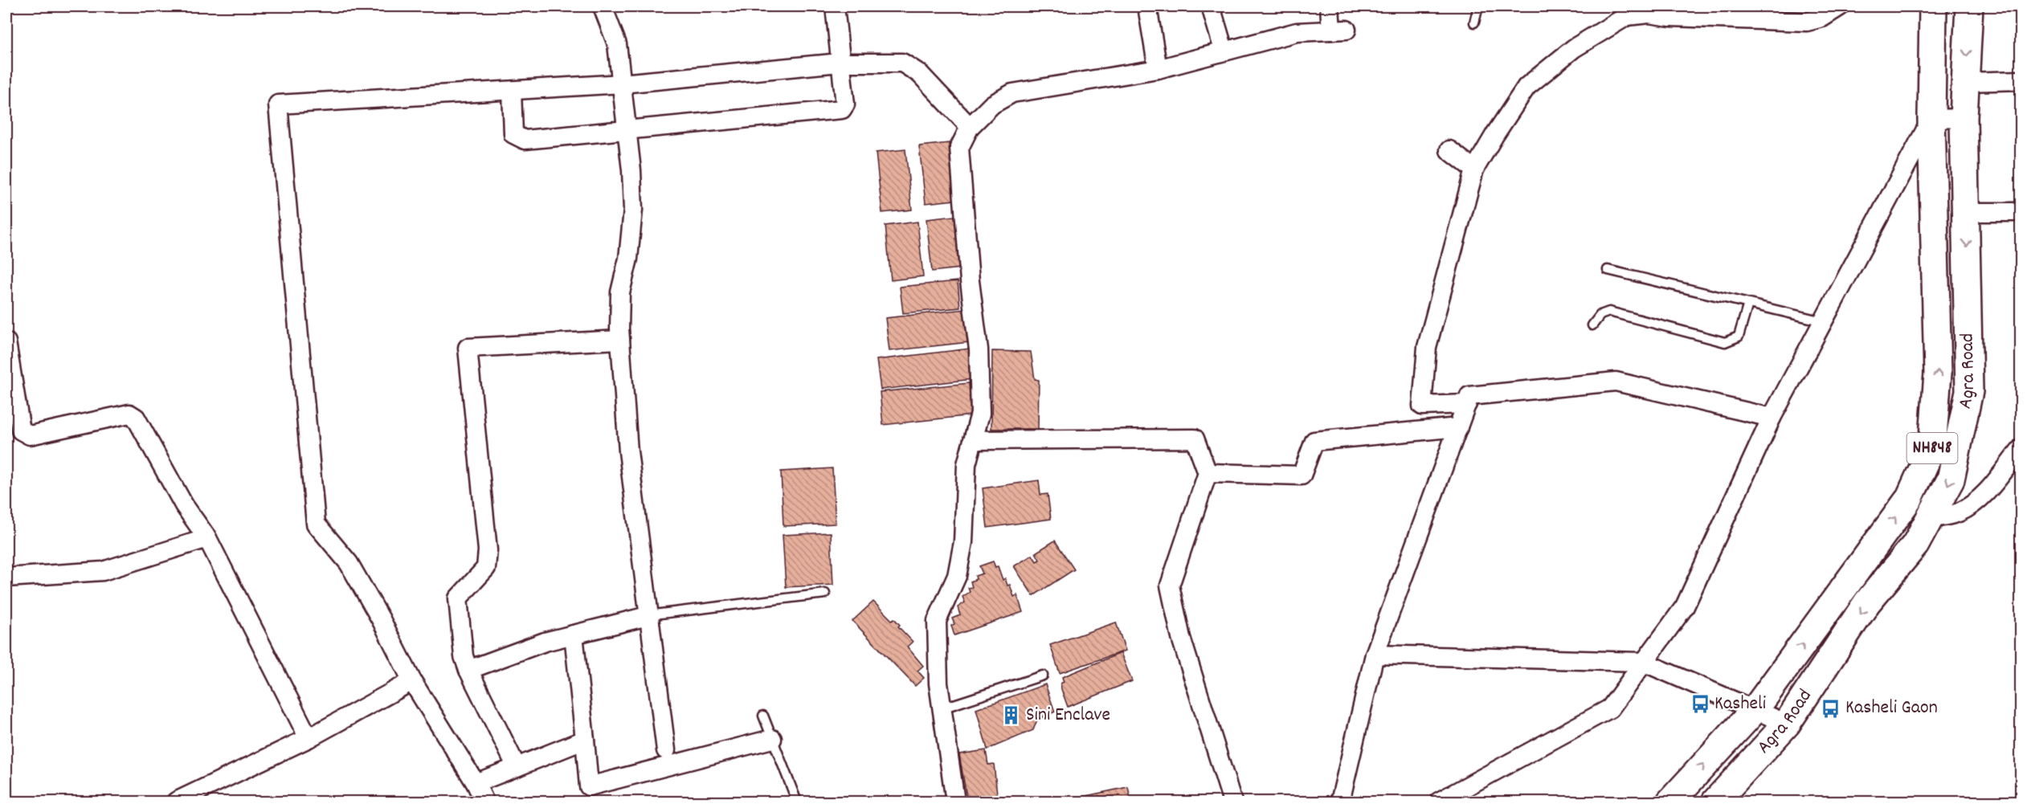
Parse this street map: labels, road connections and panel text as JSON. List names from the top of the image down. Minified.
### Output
{"streets":{"highway":["Agra Road","NH848"]},"places":{"bus stop":["Kasheli","Kasheli Gaon"],"building":["Sini Enclave"]}}
